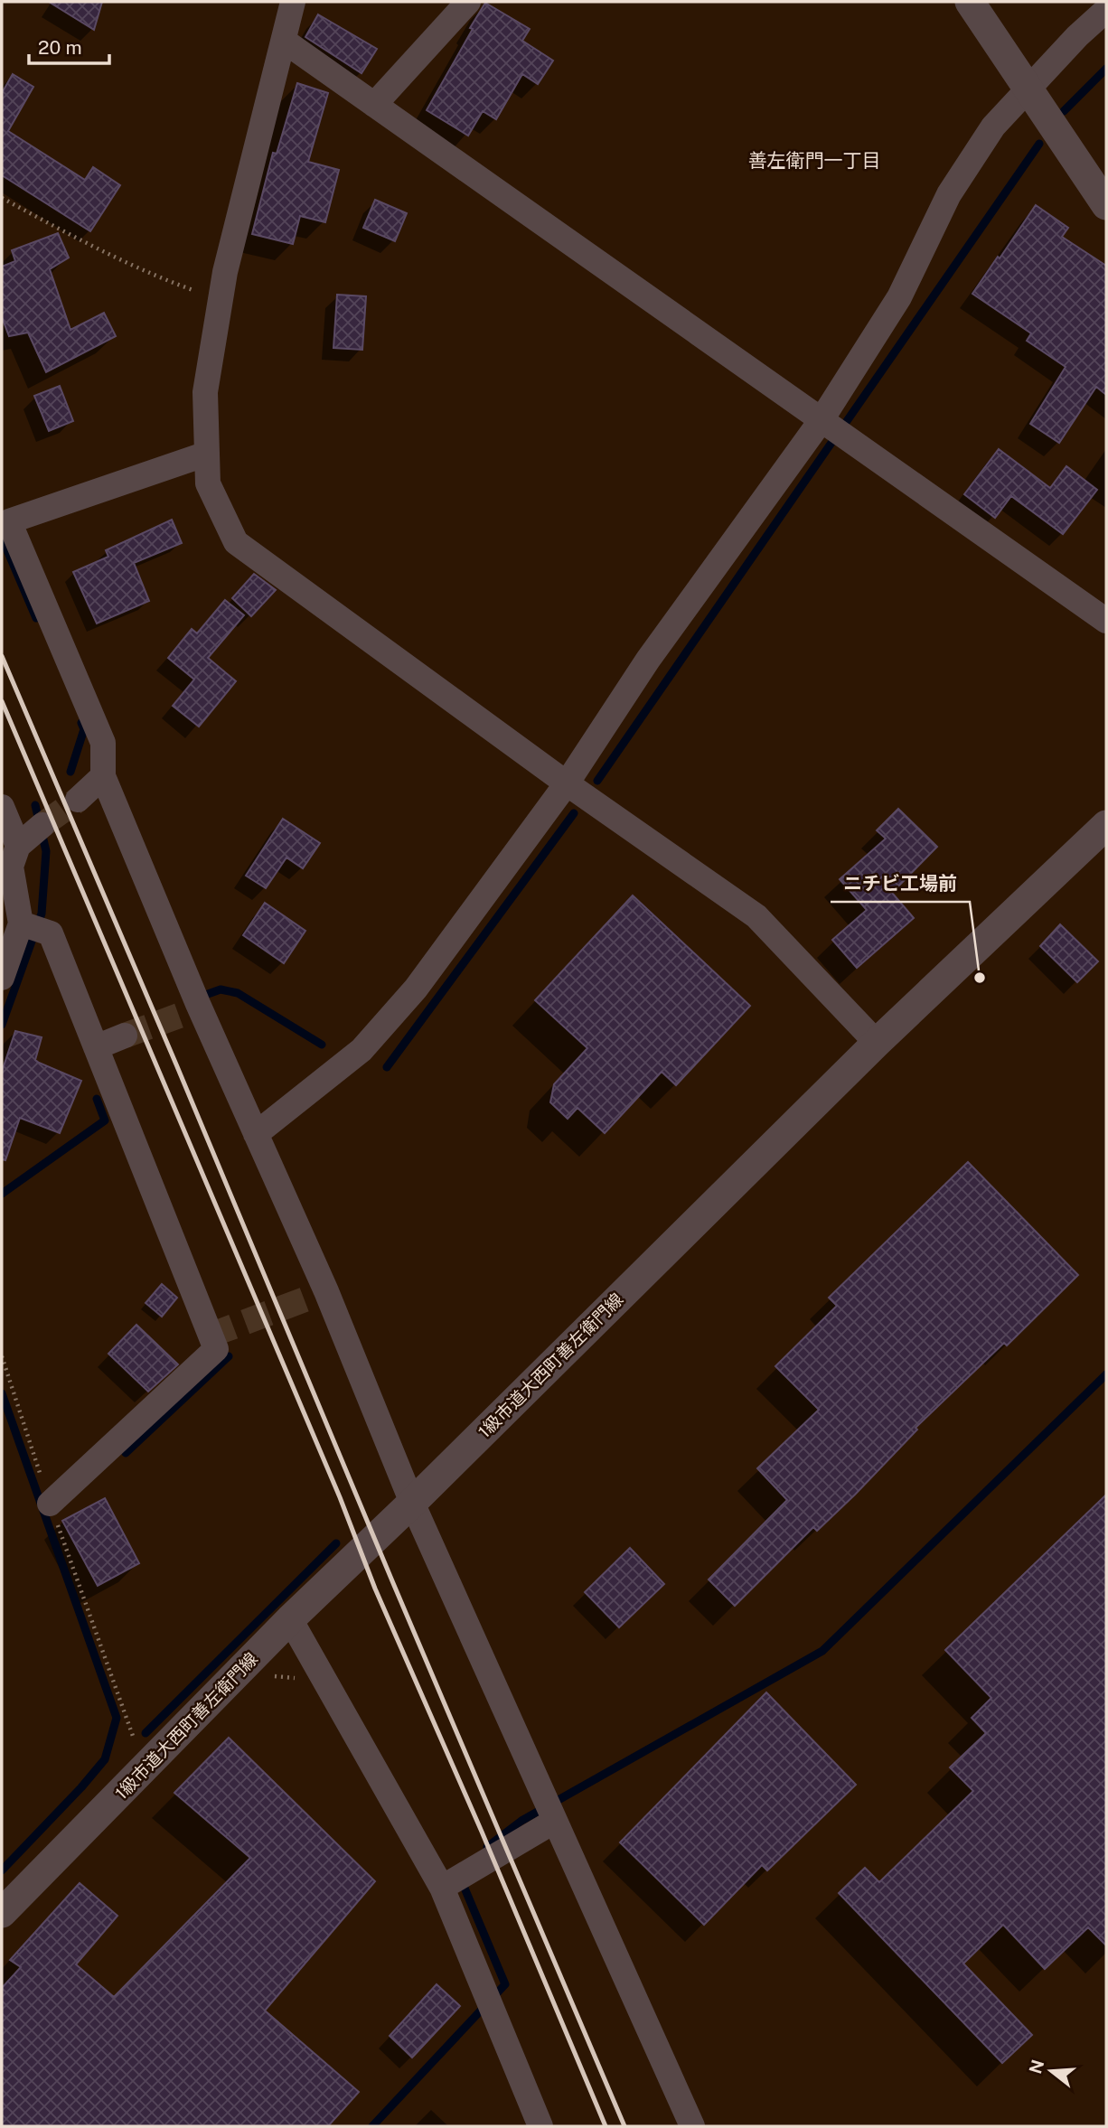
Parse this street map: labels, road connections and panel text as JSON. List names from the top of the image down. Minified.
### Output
{"streets":{"street":["1級市道大西町善左衛門線"]},"districts":["善左衛門一丁目"],"places":["ニチビ工場前"],"scale_bar":"20 m","north":"left"}
